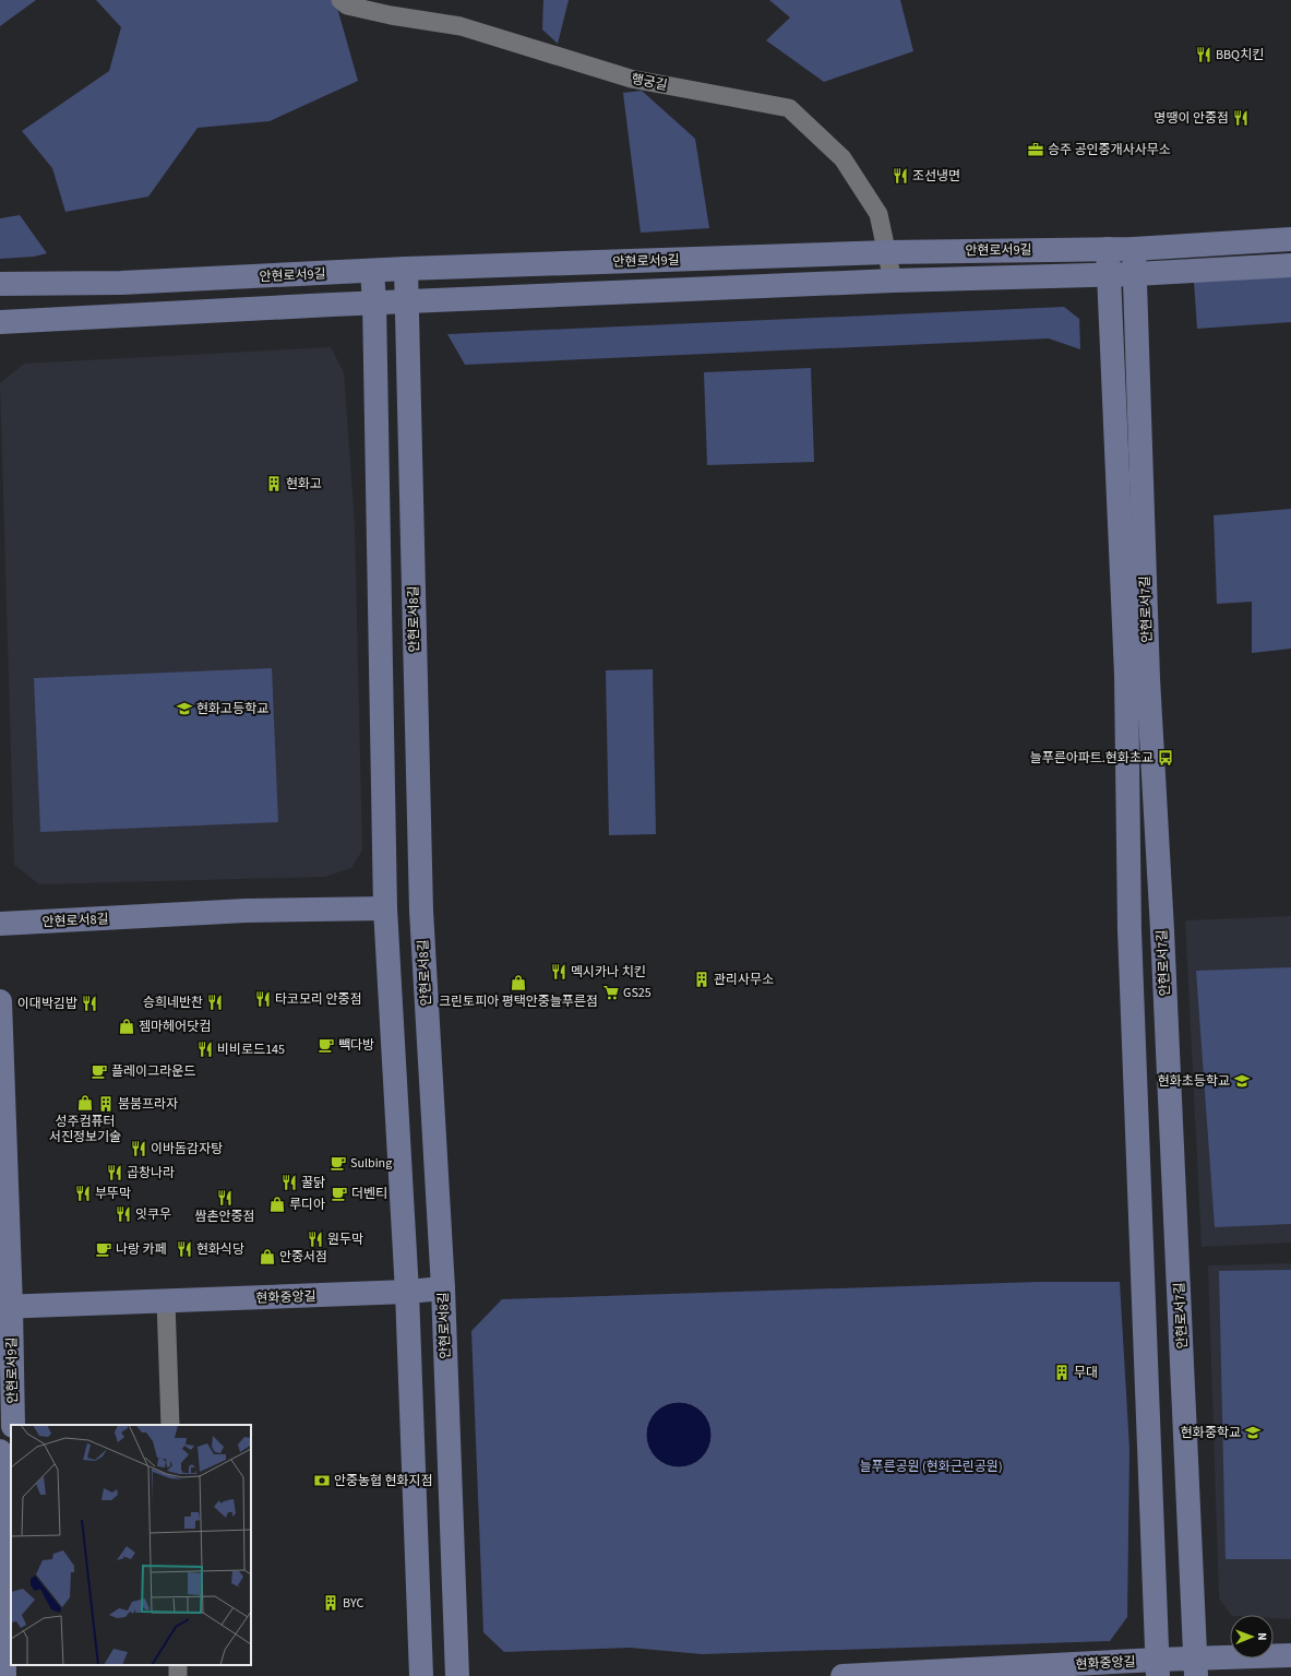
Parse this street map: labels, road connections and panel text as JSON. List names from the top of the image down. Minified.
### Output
{"streets":{"street":["행궁길","안현로서9길","안현로서7길","안현로서8길","현화중앙길"]},"crossings":[["행궁길","안현로서9길"],["안현로서9길","안현로서7길"],["안현로서9길","안현로서8길"],["안현로서9길","현화중앙길"],["안현로서7길","현화중앙길"],["안현로서8길","현화중앙길"]],"parks":["늘푸른공원 (현화근린공원)"],"places":{"restaurant":["BBQ치킨","명땡이 안중점","조선냉면","멕시카나 치킨","타코모리 안중점","승희네반찬","이대박김밥","비비로드145","이바돔감자탕","곱창나라","꿀닭","부뚜막","쌈촌안중점","잇쿠우","원두막","현화식당"],"office":["승주 공인중개사사무소"],"building":["현화고","관리사무소","붐붐프라자","무대","BYC"],"school or university":["현화고등학교","현화초등학교","현화중학교"],"bus stop":["늘푸른아파트.현화초교"],"shop":["크린토피아 평택안중늘푸른점","젬마헤어닷컴","성주컴퓨터 서진정보기술","루디아","안중서점"],"supermarket":["GS25"],"cafe":["빽다방","플레이그라운드","Sulbing","더벤티","나랑 카페"],"bank":["안중농협 현화지점"]},"north":"right"}
